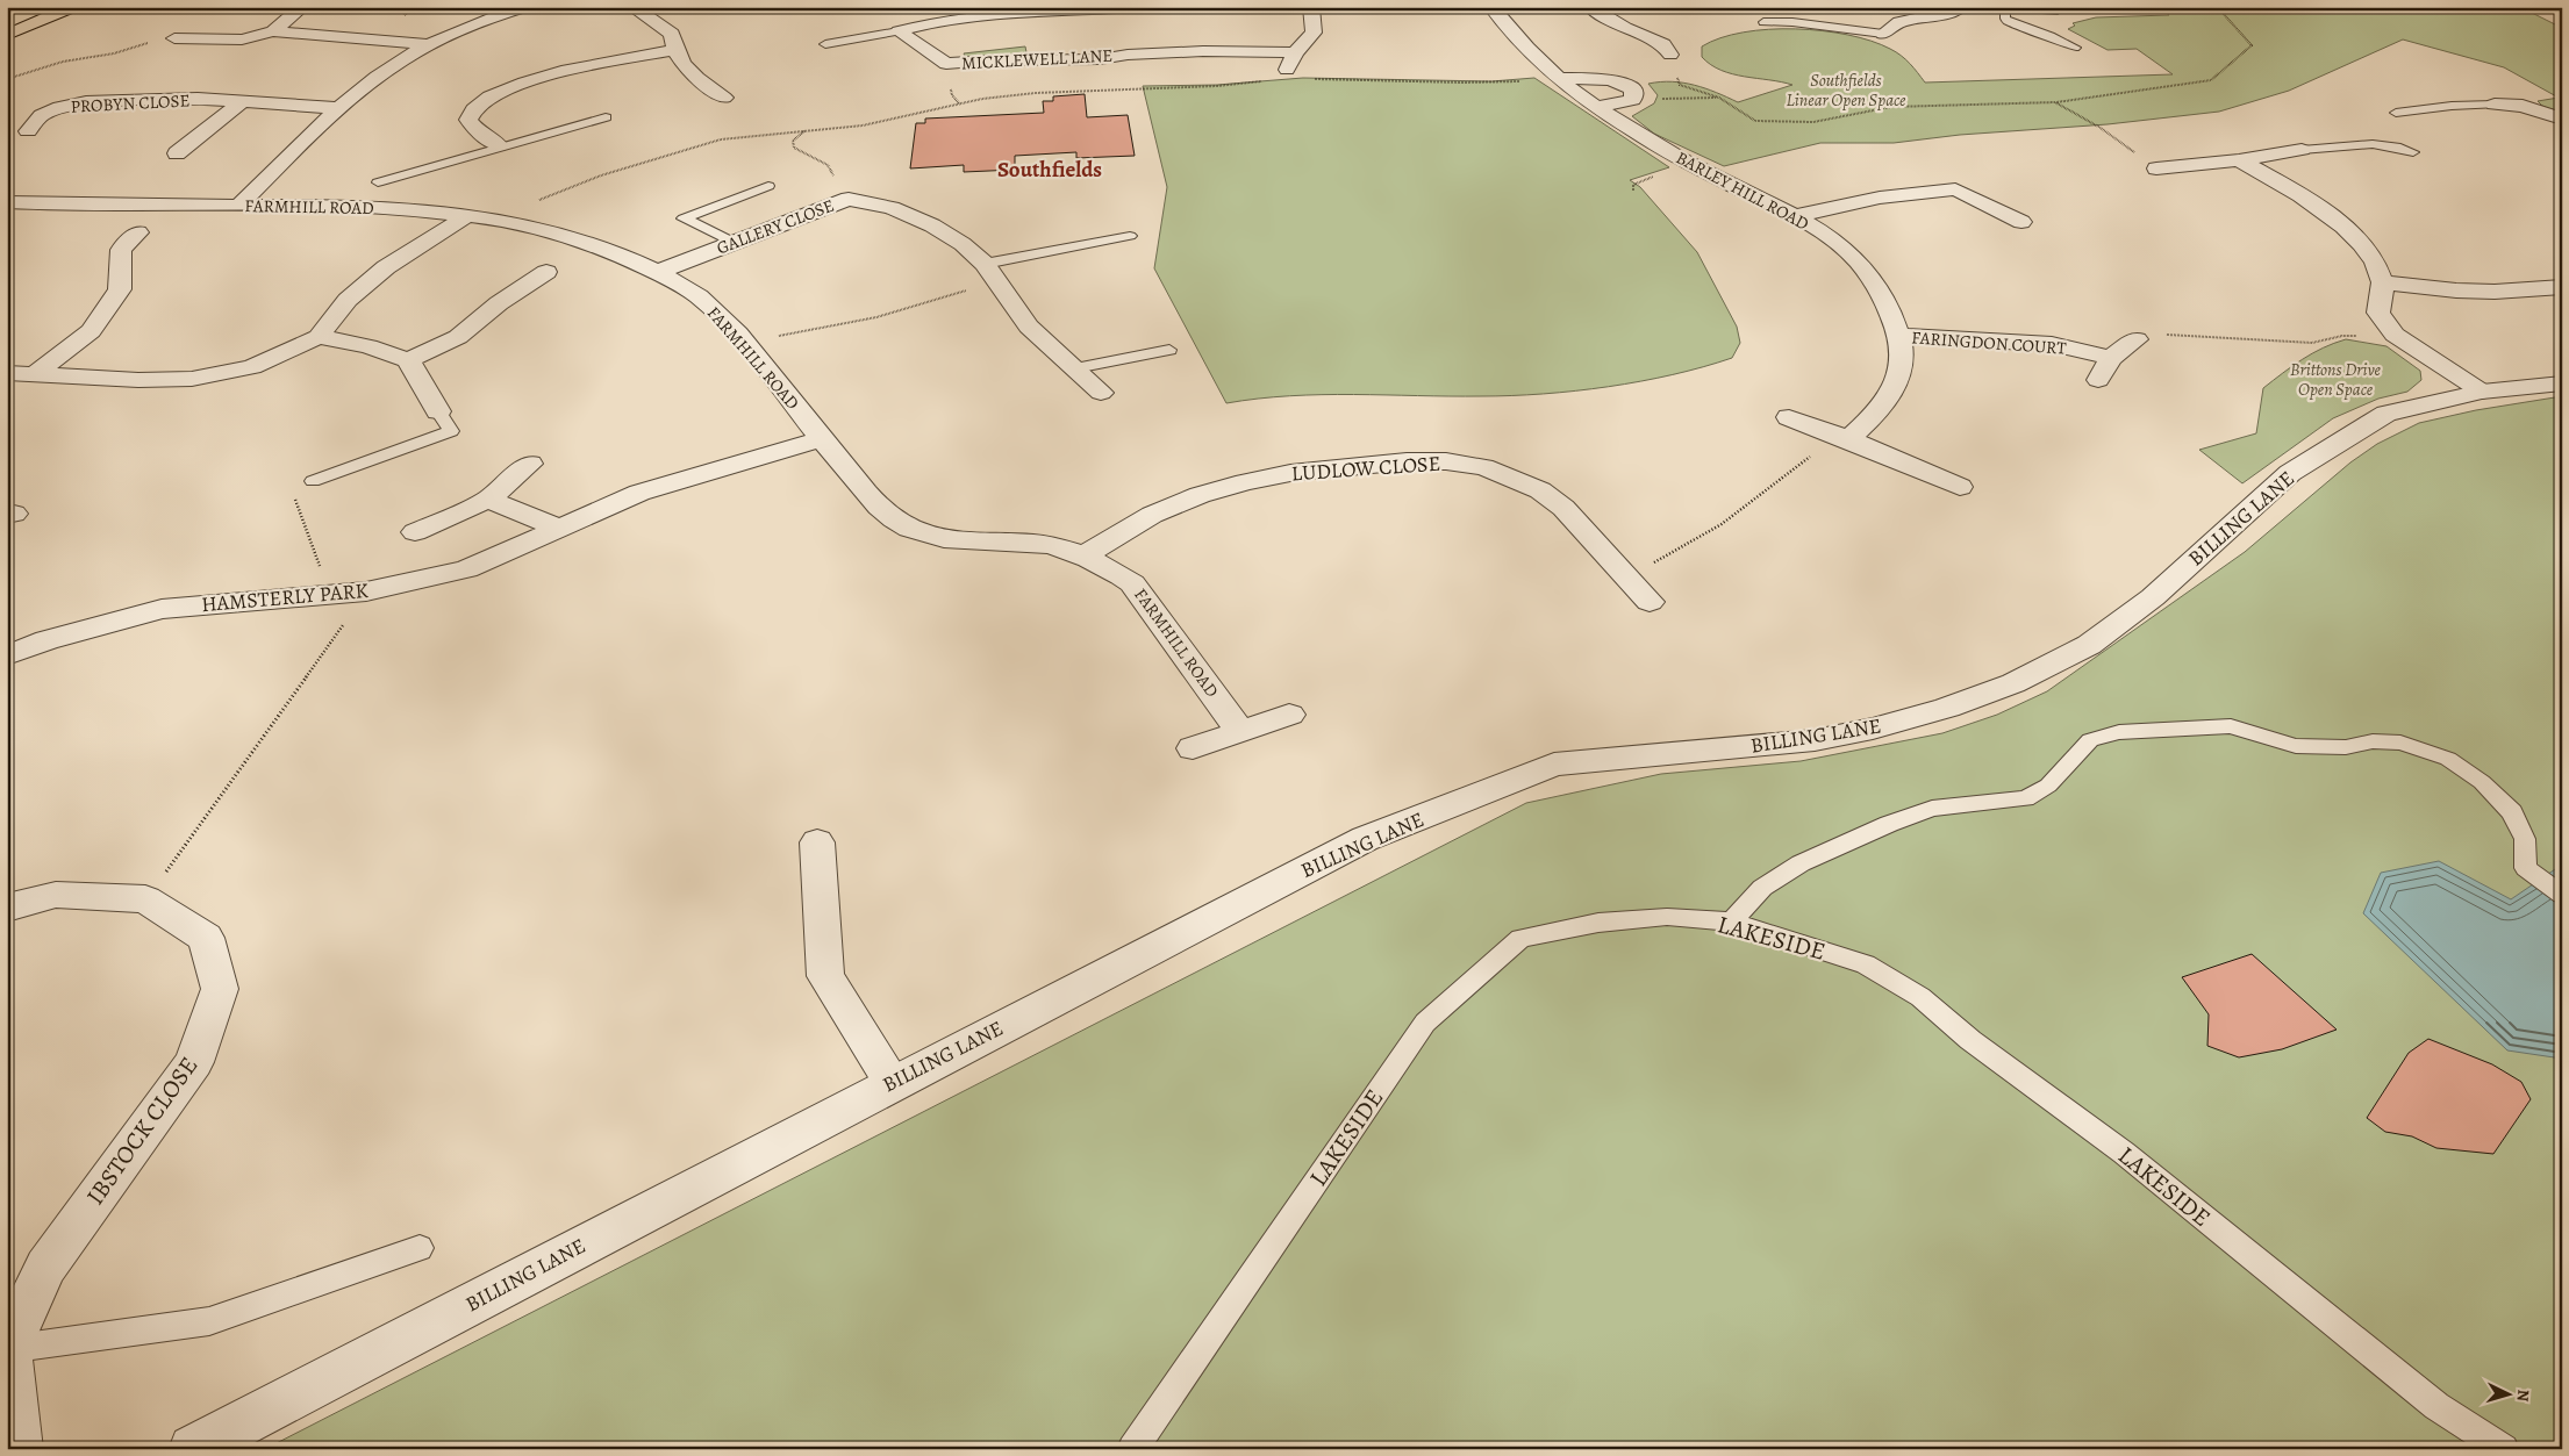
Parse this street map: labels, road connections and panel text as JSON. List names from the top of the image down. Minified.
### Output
{"streets":{"street":["MICKLEWELL LANE","PROBYN CLOSE","BARLEY HILL ROAD","FARMHILL ROAD","GALLERY CLOSE","FARINGDON COURT","LUDLOW CLOSE","BILLING LANE","HAMSTERLY PARK","IBSTOCK CLOSE"],"lane":["LAKESIDE"]},"crossings":[["BARLEY HILL ROAD","FARINGDON COURT"],["FARMHILL ROAD","GALLERY CLOSE"],["FARMHILL ROAD","LUDLOW CLOSE"],["FARMHILL ROAD","HAMSTERLY PARK"]],"districts":["Southfields"],"parks":["Southfields Linear Open Space","Brittons Drive Open Space"],"north":"right"}
